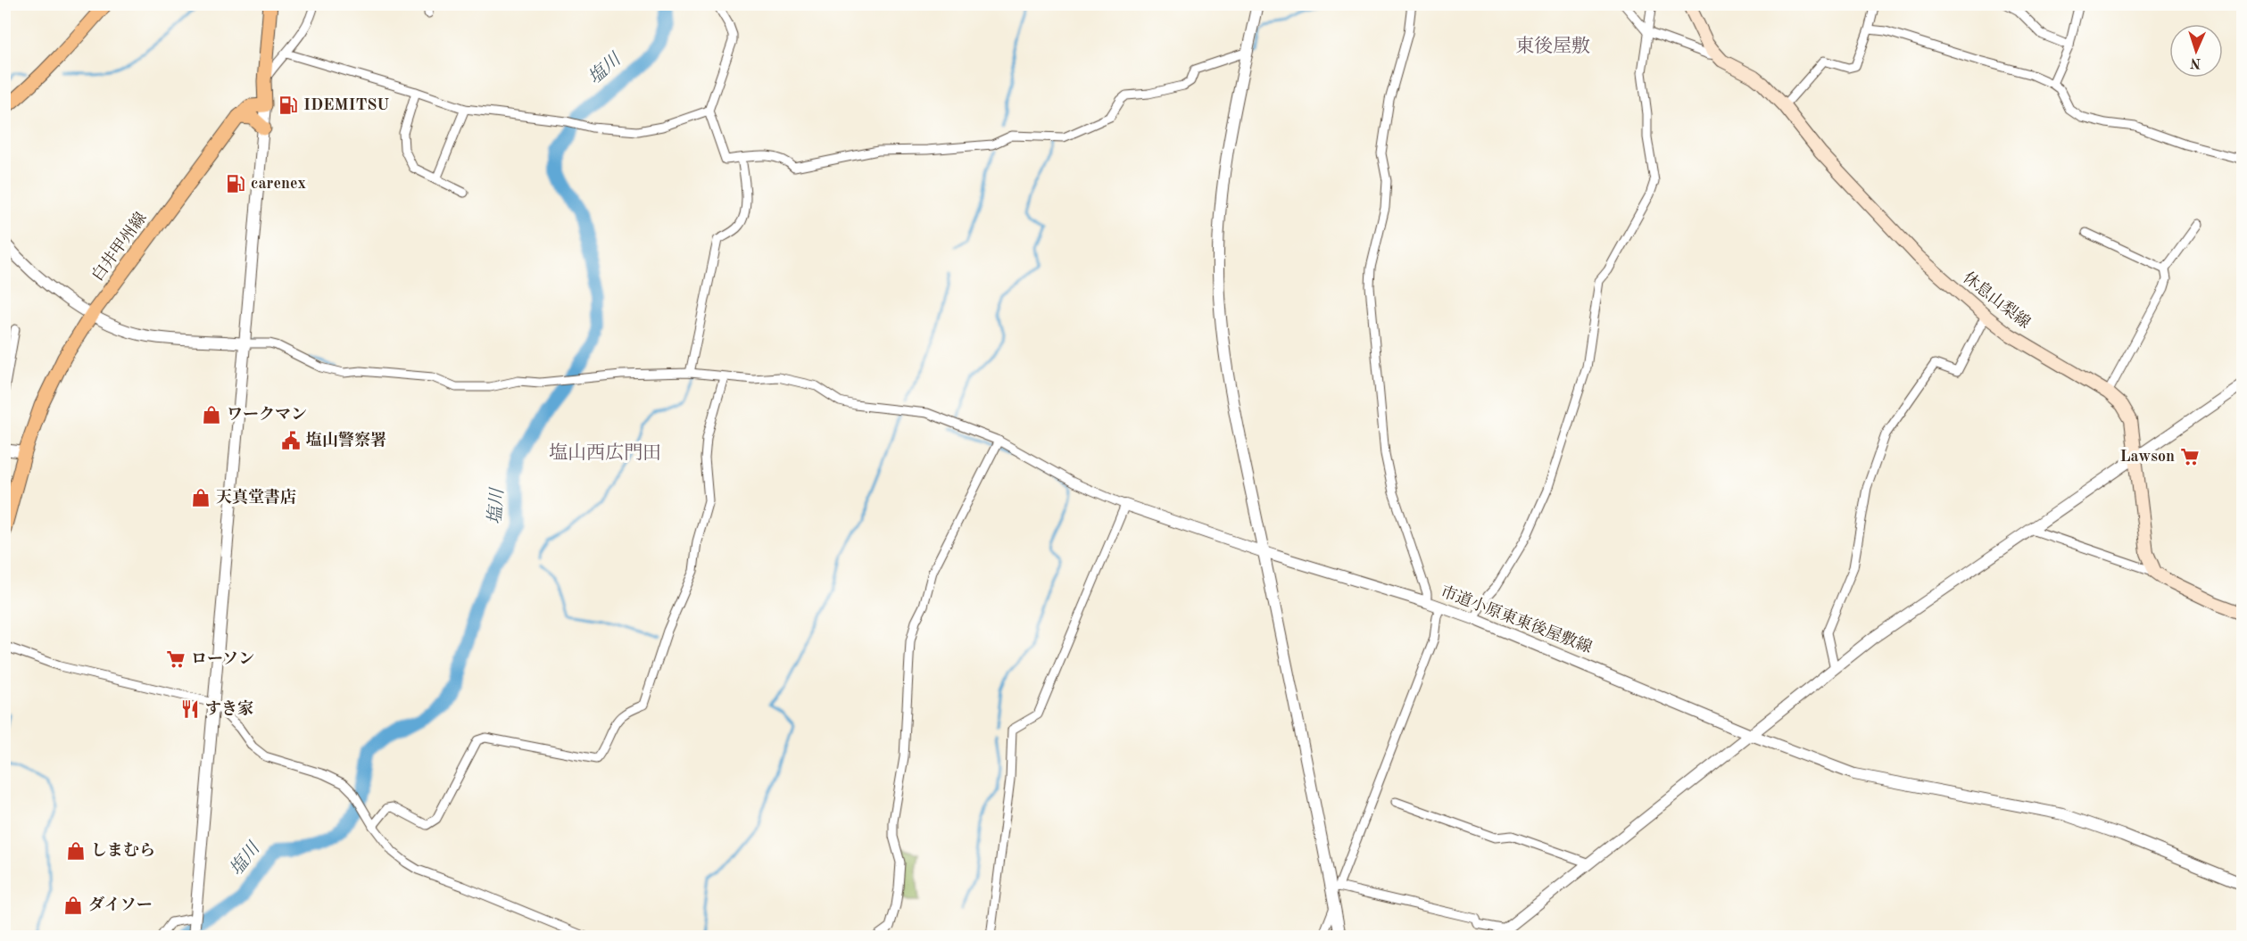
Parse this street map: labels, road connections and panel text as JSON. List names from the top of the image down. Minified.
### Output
{"streets":{"main road":["白井甲州線","休息山梨線"],"street":["市道小原東東後屋敷線"]},"districts":["東後屋敷","塩山西広門田"],"water":["塩川"],"places":{"fuel station":["IDEMITSU","carenex"],"shop":["ワークマン","天真堂書店","しまむら","ダイソー"],"public building":["塩山警察署"],"supermarket":["Lawson","ローソン"],"restaurant":["すき家"]},"north":"bottom"}
